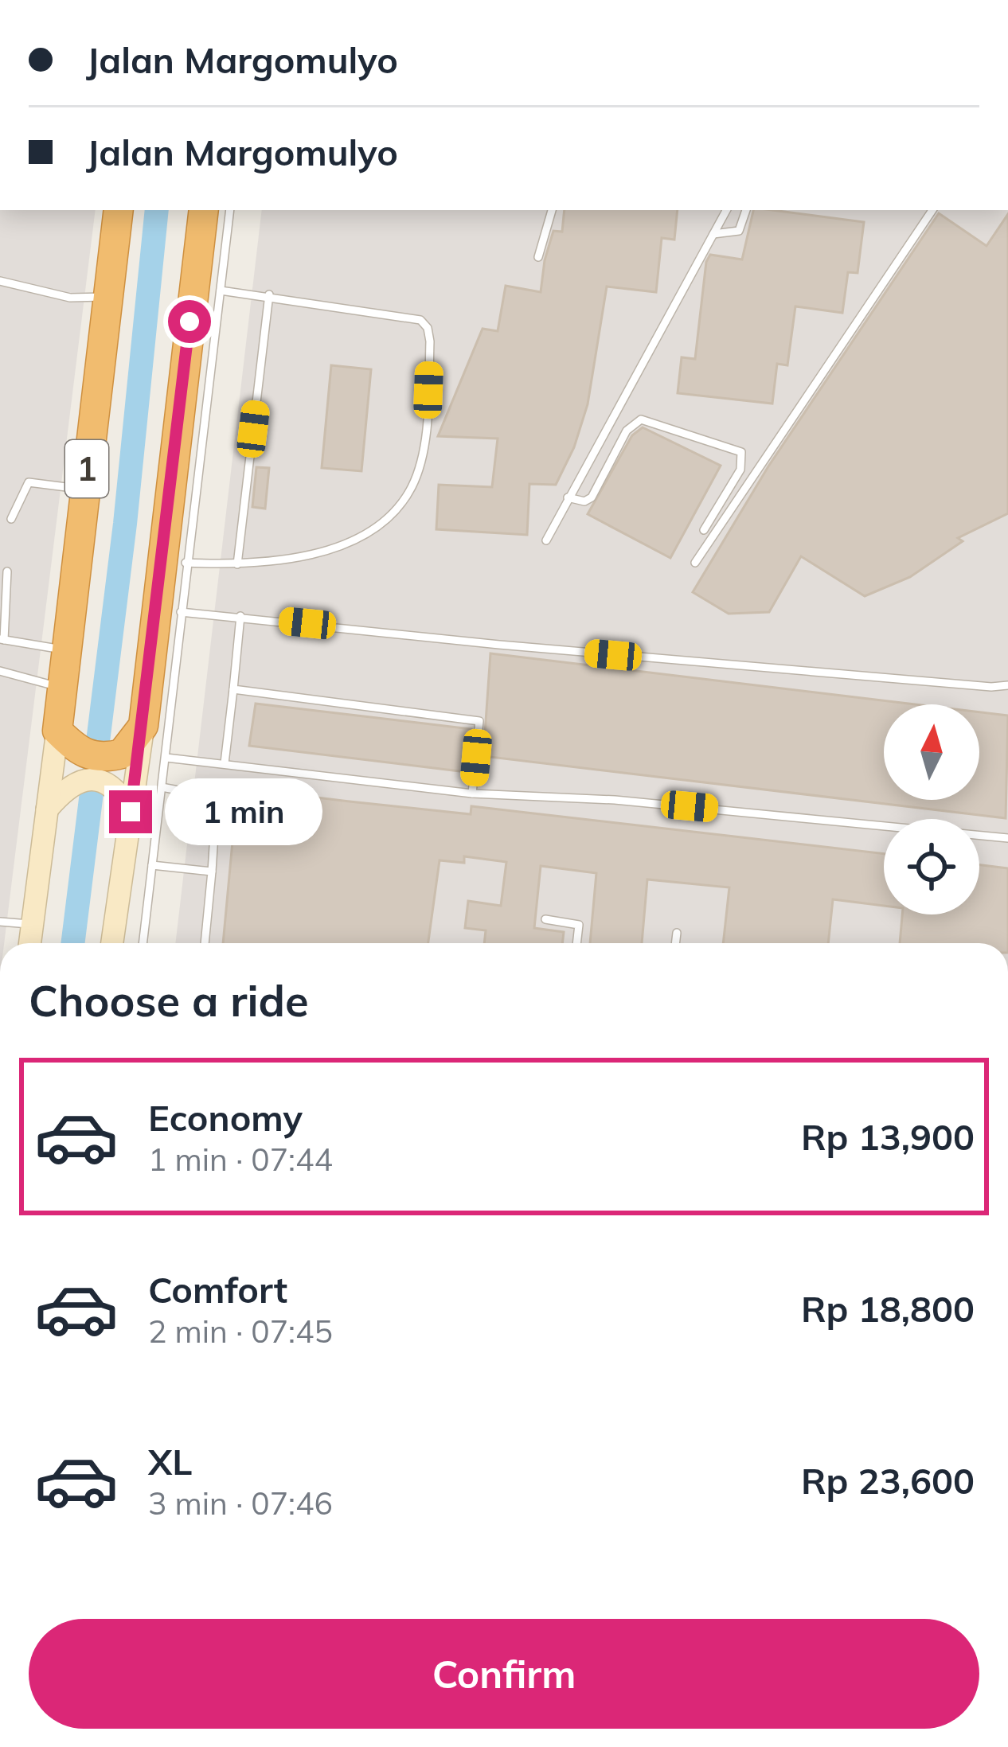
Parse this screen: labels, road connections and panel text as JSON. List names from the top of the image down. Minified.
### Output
{"streets":{"highway":["1"]},"north":"top","page":{"banner":["Jalan Margomulyo","Jalan Margomulyo"],"bubble":"1 min","heading":"Choose a ride","list":[{"name":"Economy","note":"1 min · 07:44","value":"Rp 13,900"},{"name":"Comfort","note":"2 min · 07:45","value":"Rp 18,800"},{"name":"XL","note":"3 min · 07:46","value":"Rp 23,600"}],"buttons":"Confirm"}}
